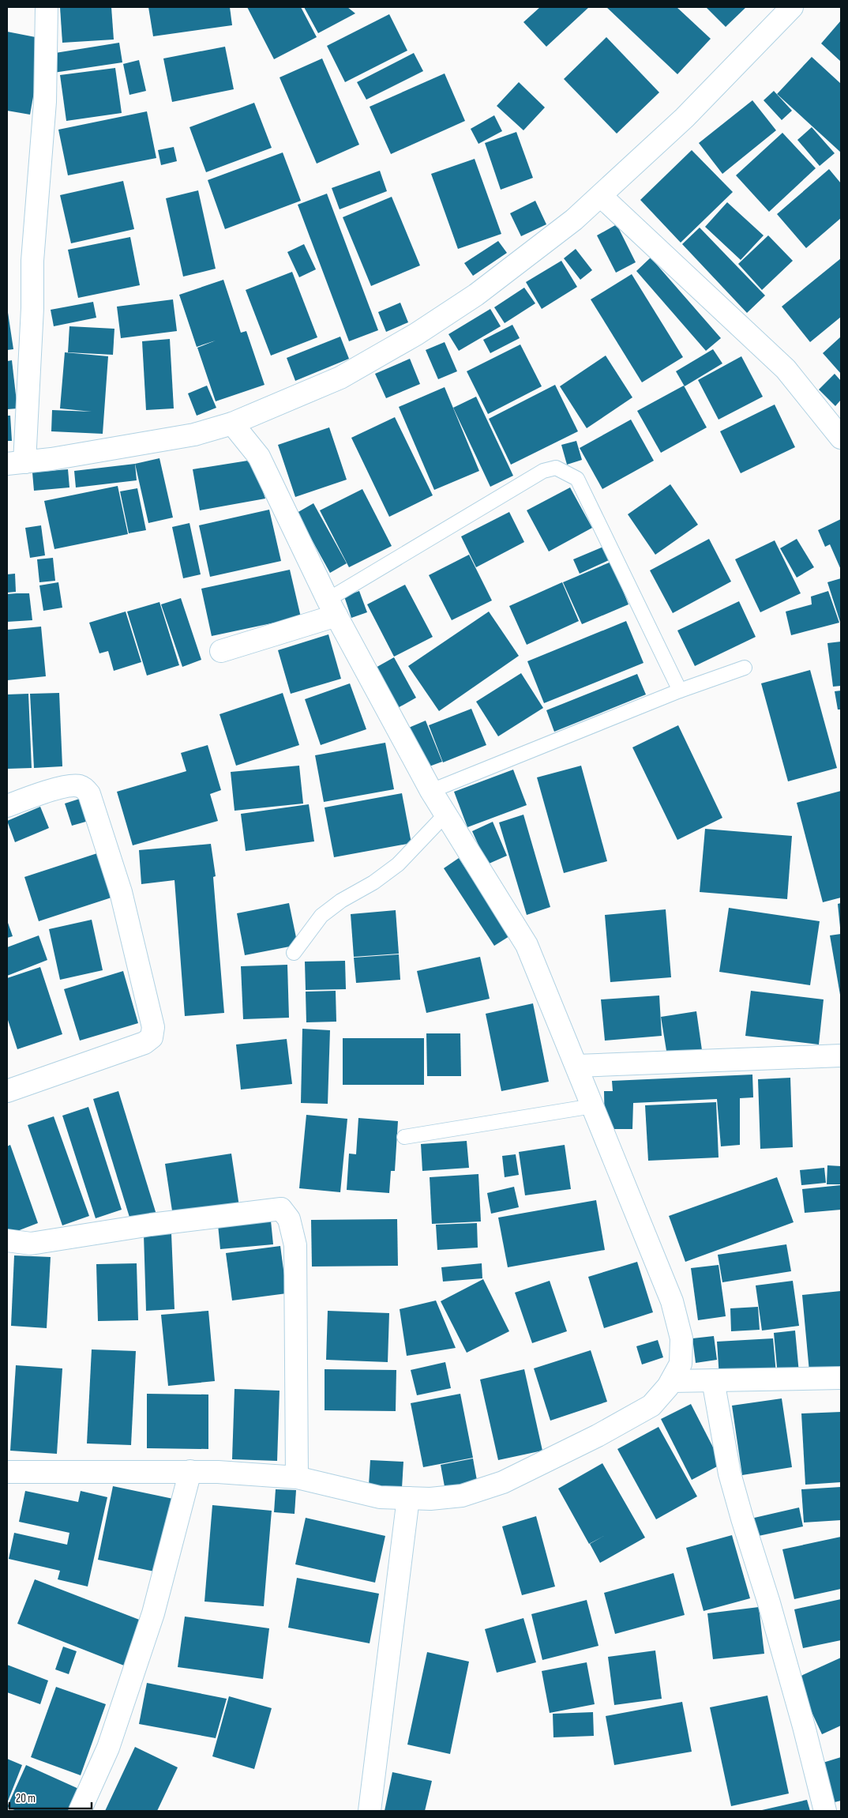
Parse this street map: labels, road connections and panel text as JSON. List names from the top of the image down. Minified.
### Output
{"scale_bar":"20 m"}
